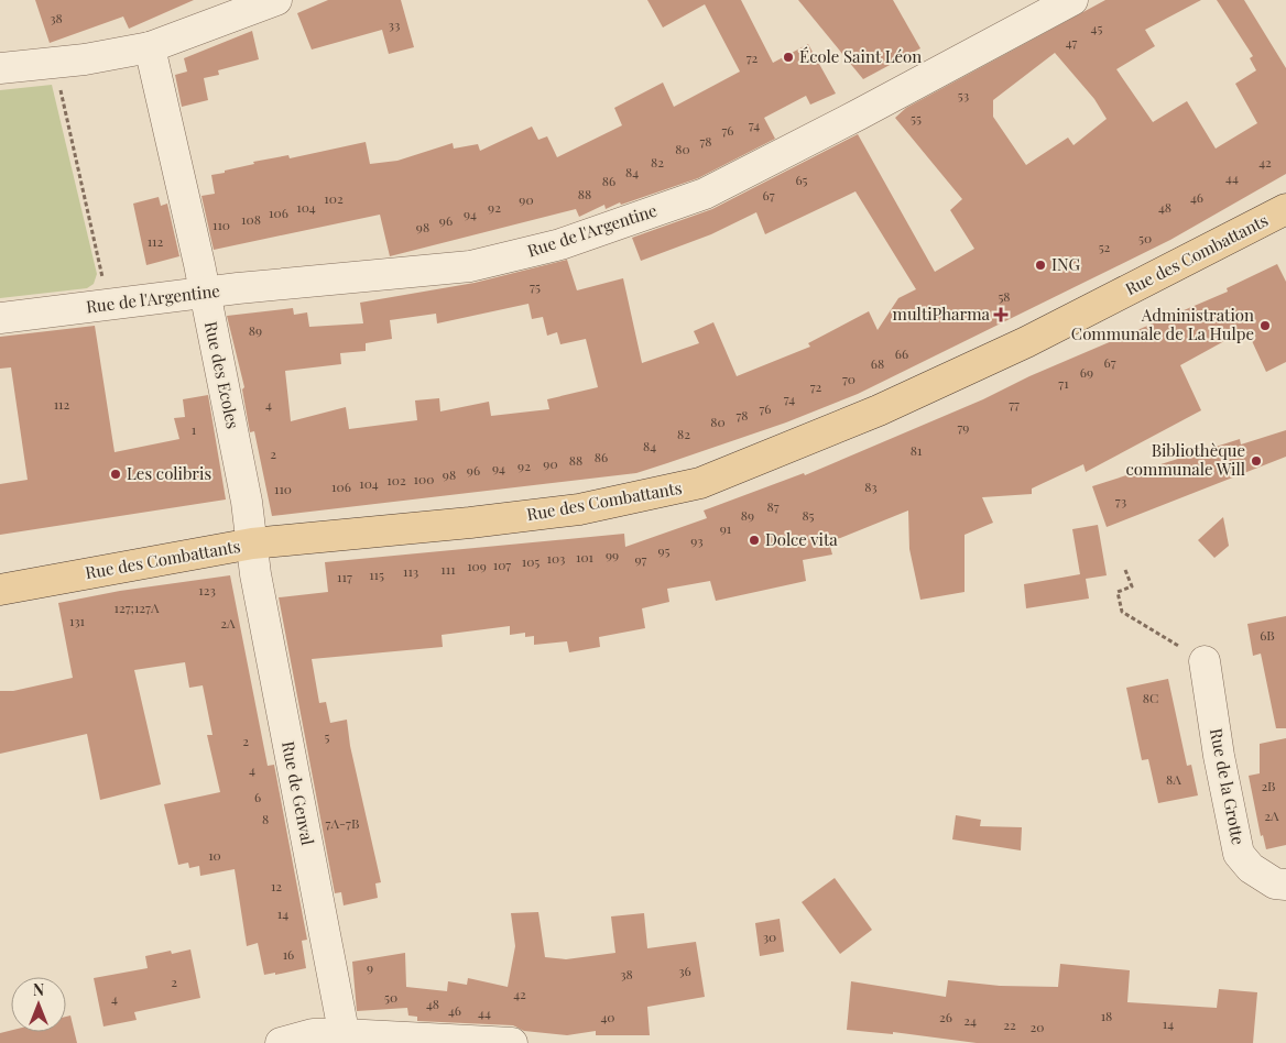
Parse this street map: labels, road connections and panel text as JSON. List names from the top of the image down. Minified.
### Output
{"streets":{"main road":["Rue des Combattants"],"street":["Rue de l'Argentine","Rue des Ecoles","Rue de la Grotte","Rue de Genval"]},"crossings":[["Rue de l'Argentine","Rue des Ecoles"],["Rue des Combattants","Rue des Ecoles"],["Rue des Combattants","Rue de Genval"],["Rue des Ecoles","Rue de Genval"]],"places":{"other":["École Saint Léon","ING","Administration Communale de La Hulpe","Bibliothèque communale Will","Les colibris","Dolce vita"],"health":["multiPharma"]},"house_numbers":["38","33","45","47","72","53","55","74","76","78","80","82","42","84","44","65","86","88","67","46","102","90","104","92","48","106","94","108","96","110","98","50","112","52","75","58","89","66","67","68","69","70","71","72","74","112","4","77","76","78","80","79","1","82","84","81","2","86","88","90","92","94","96","98","100","102","104","106","83","110","73","87","89","85","91","93","95","99","101","103","97","105","107","109","111","113","115","117","123","127;127A","131","2A","6B","8C","5","2","4","8A","2B","6","2A","8","7A-7B","10","12","14","30","16","9","36","38","2","42","50","4","48","46","44","18","40","26","24","14","22","20"],"north":"top"}
